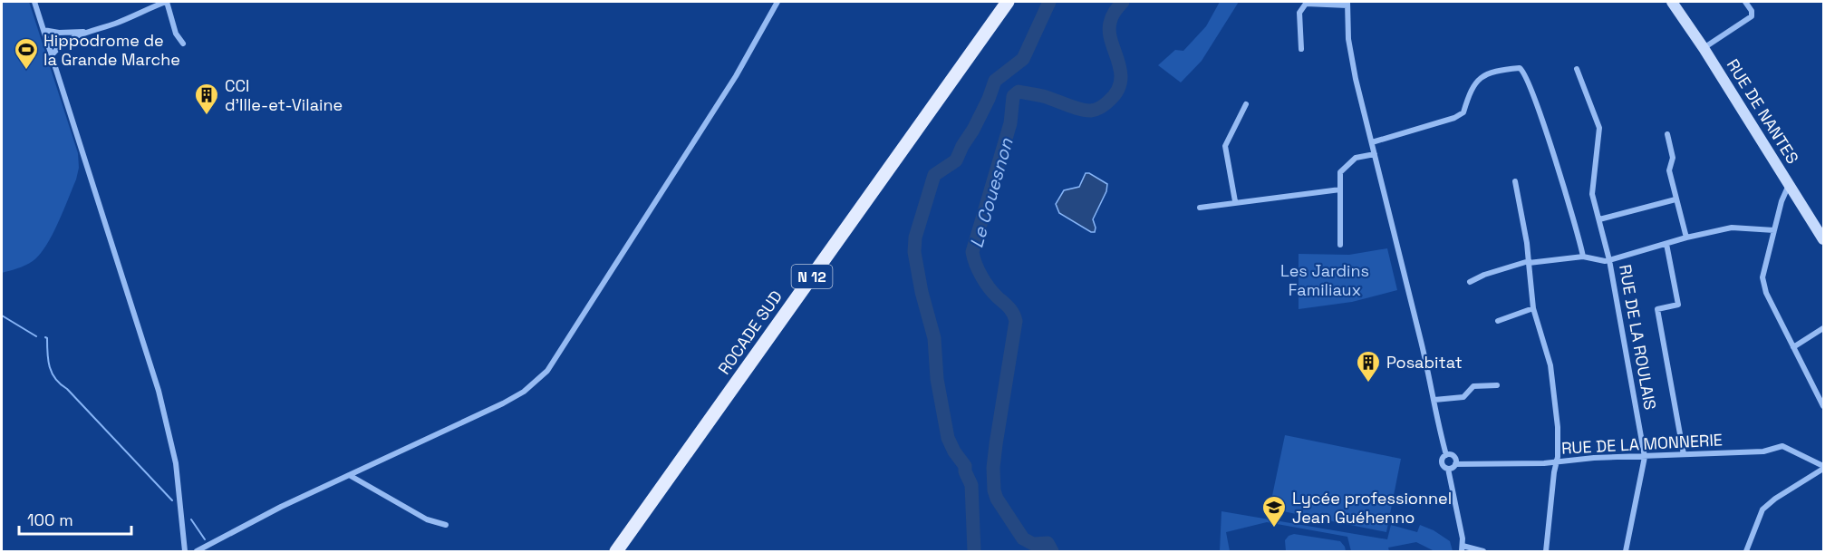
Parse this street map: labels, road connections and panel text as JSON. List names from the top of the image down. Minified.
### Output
{"streets":{"main road":["RUE DE NANTES","N 12","ROCADE SUD"],"street":["RUE DE LA ROULAIS","RUE DE LA MONNERIE"]},"crossings":[["RUE DE LA ROULAIS","RUE DE LA MONNERIE"]],"water":["Le Couesnon"],"parks":["Les Jardins Familiaux"],"places":{"sports":["Hippodrome de la Grande Marche"],"building":["CCI d'Ille-et-Vilaine","Posabitat"],"school or university":["Lycée professionnel Jean Guéhenno"]},"scale_bar":"100 m"}
